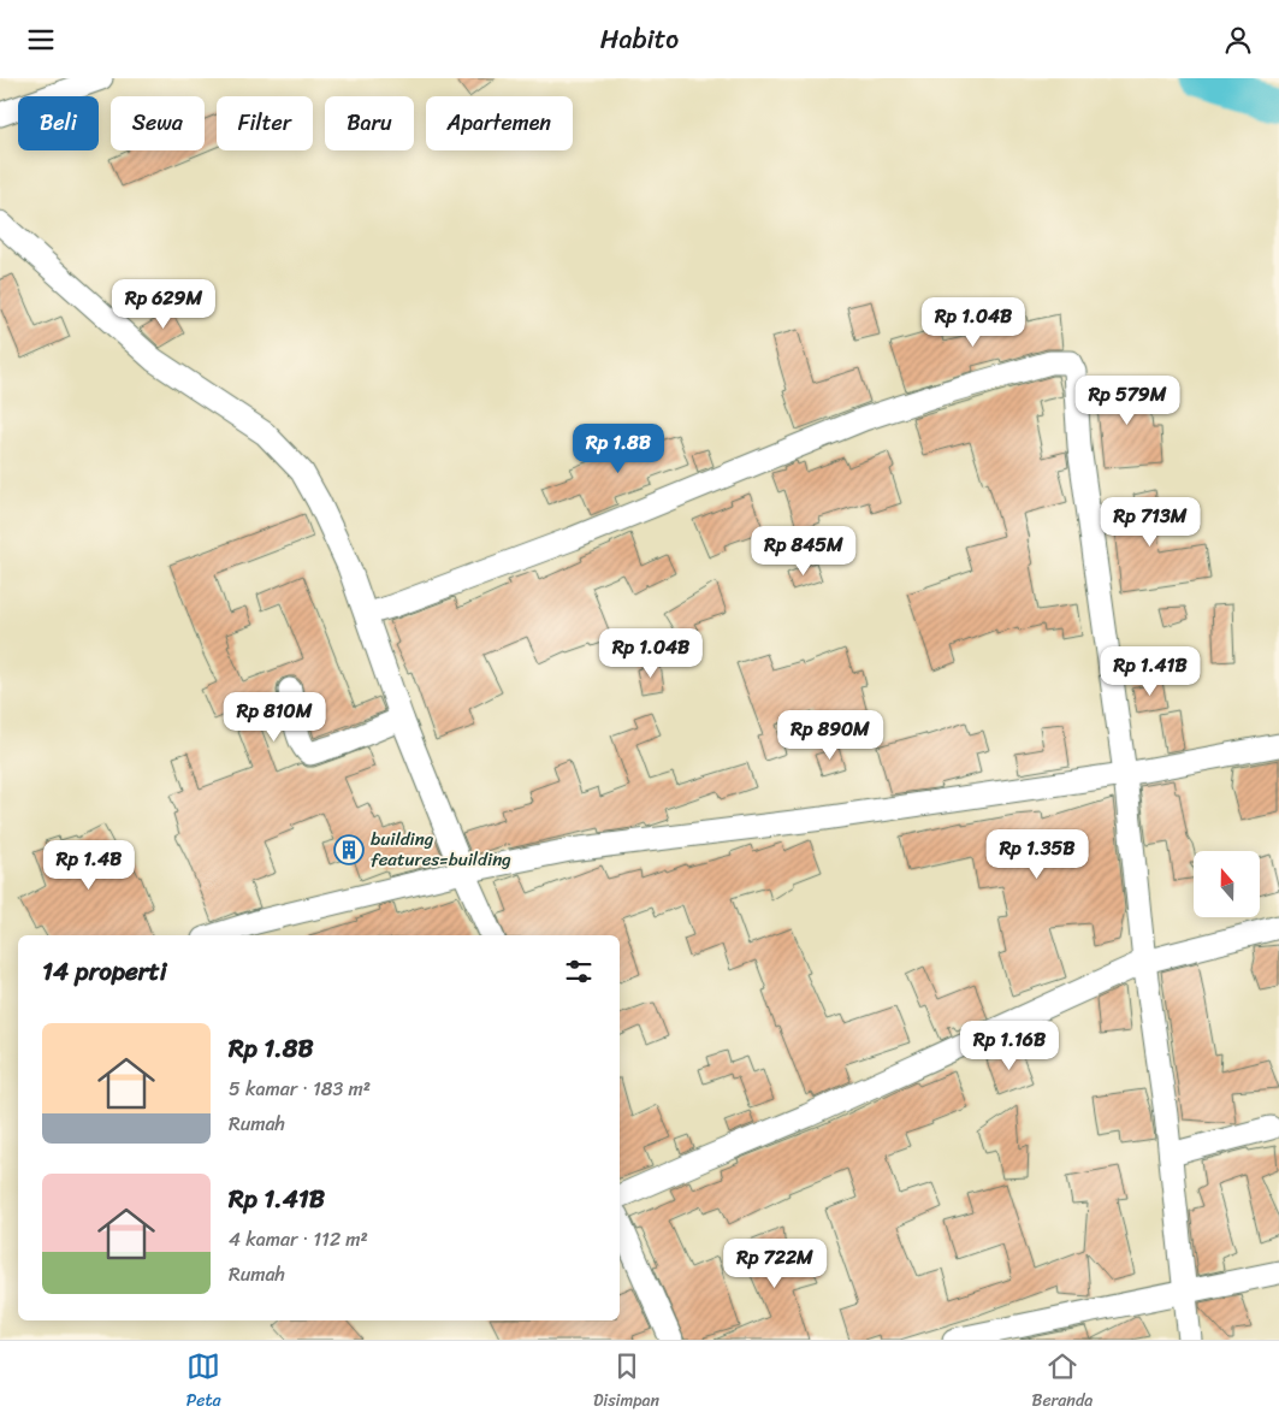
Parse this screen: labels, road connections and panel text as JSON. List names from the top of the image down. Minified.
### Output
{"places":{"building":["building features=building"]},"north":"top","page":{"header":"Habito","chip":["Beli","Sewa","Filter","Baru","Apartemen"],"price":["Rp 629M","Rp 1.04B","Rp 579M","Rp 1.8B","Rp 713M","Rp 845M","Rp 1.04B","Rp 1.41B","Rp 810M","Rp 890M","Rp 1.35B","Rp 1.4B","Rp 1.16B","Rp 722M"],"heading":"14 properti","list":[{"name":"Rp 1.8B","note":"5 kamar · 183 m² · Rumah"},{"name":"Rp 1.41B","note":"4 kamar · 112 m² · Rumah"}],"tabs":["Peta","Disimpan","Beranda"]}}
